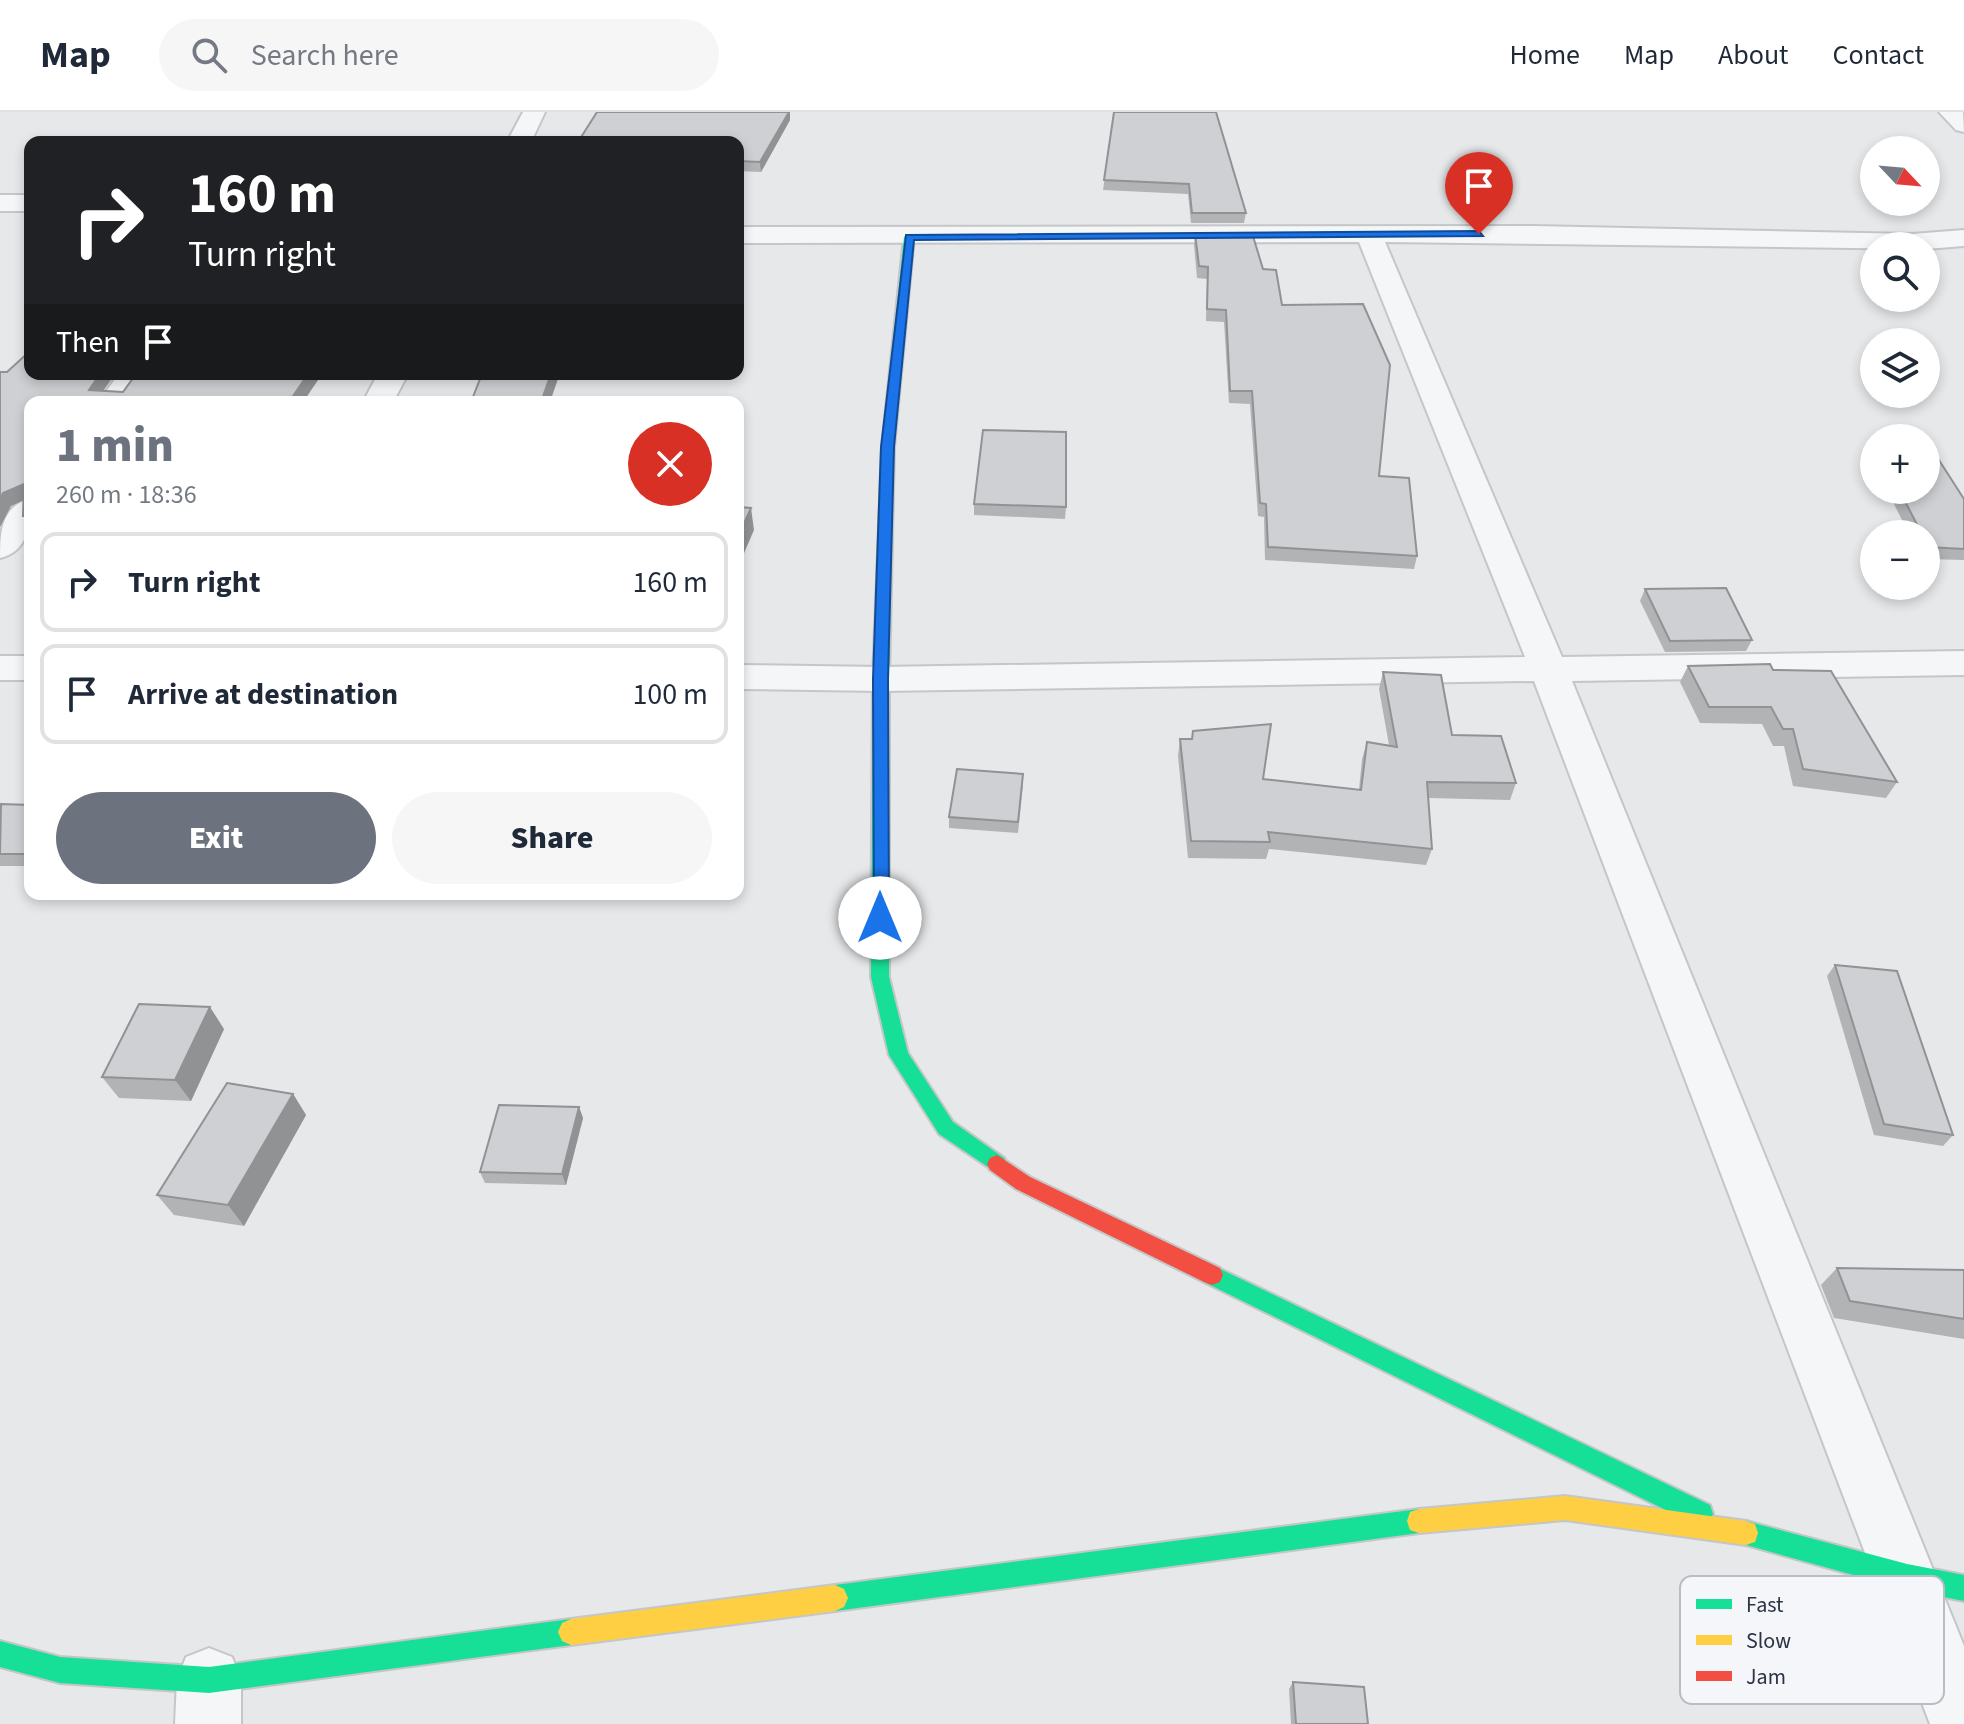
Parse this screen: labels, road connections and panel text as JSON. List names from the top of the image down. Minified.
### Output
{"legend":["Fast","Slow","Jam"],"north":"bottom right","page":{"header":"Map","search":"Search here","nav":["Home","Map","About","Contact"],"map_buttons":["+","−"],"turn":["160 m","Turn right"],"then":"Then","heading":["1 min","260 m · 18:36"],"list":[{"name":"Turn right","value":"160 m"},{"name":"Arrive at destination","value":"100 m"}],"buttons":["Exit","Share"]}}
